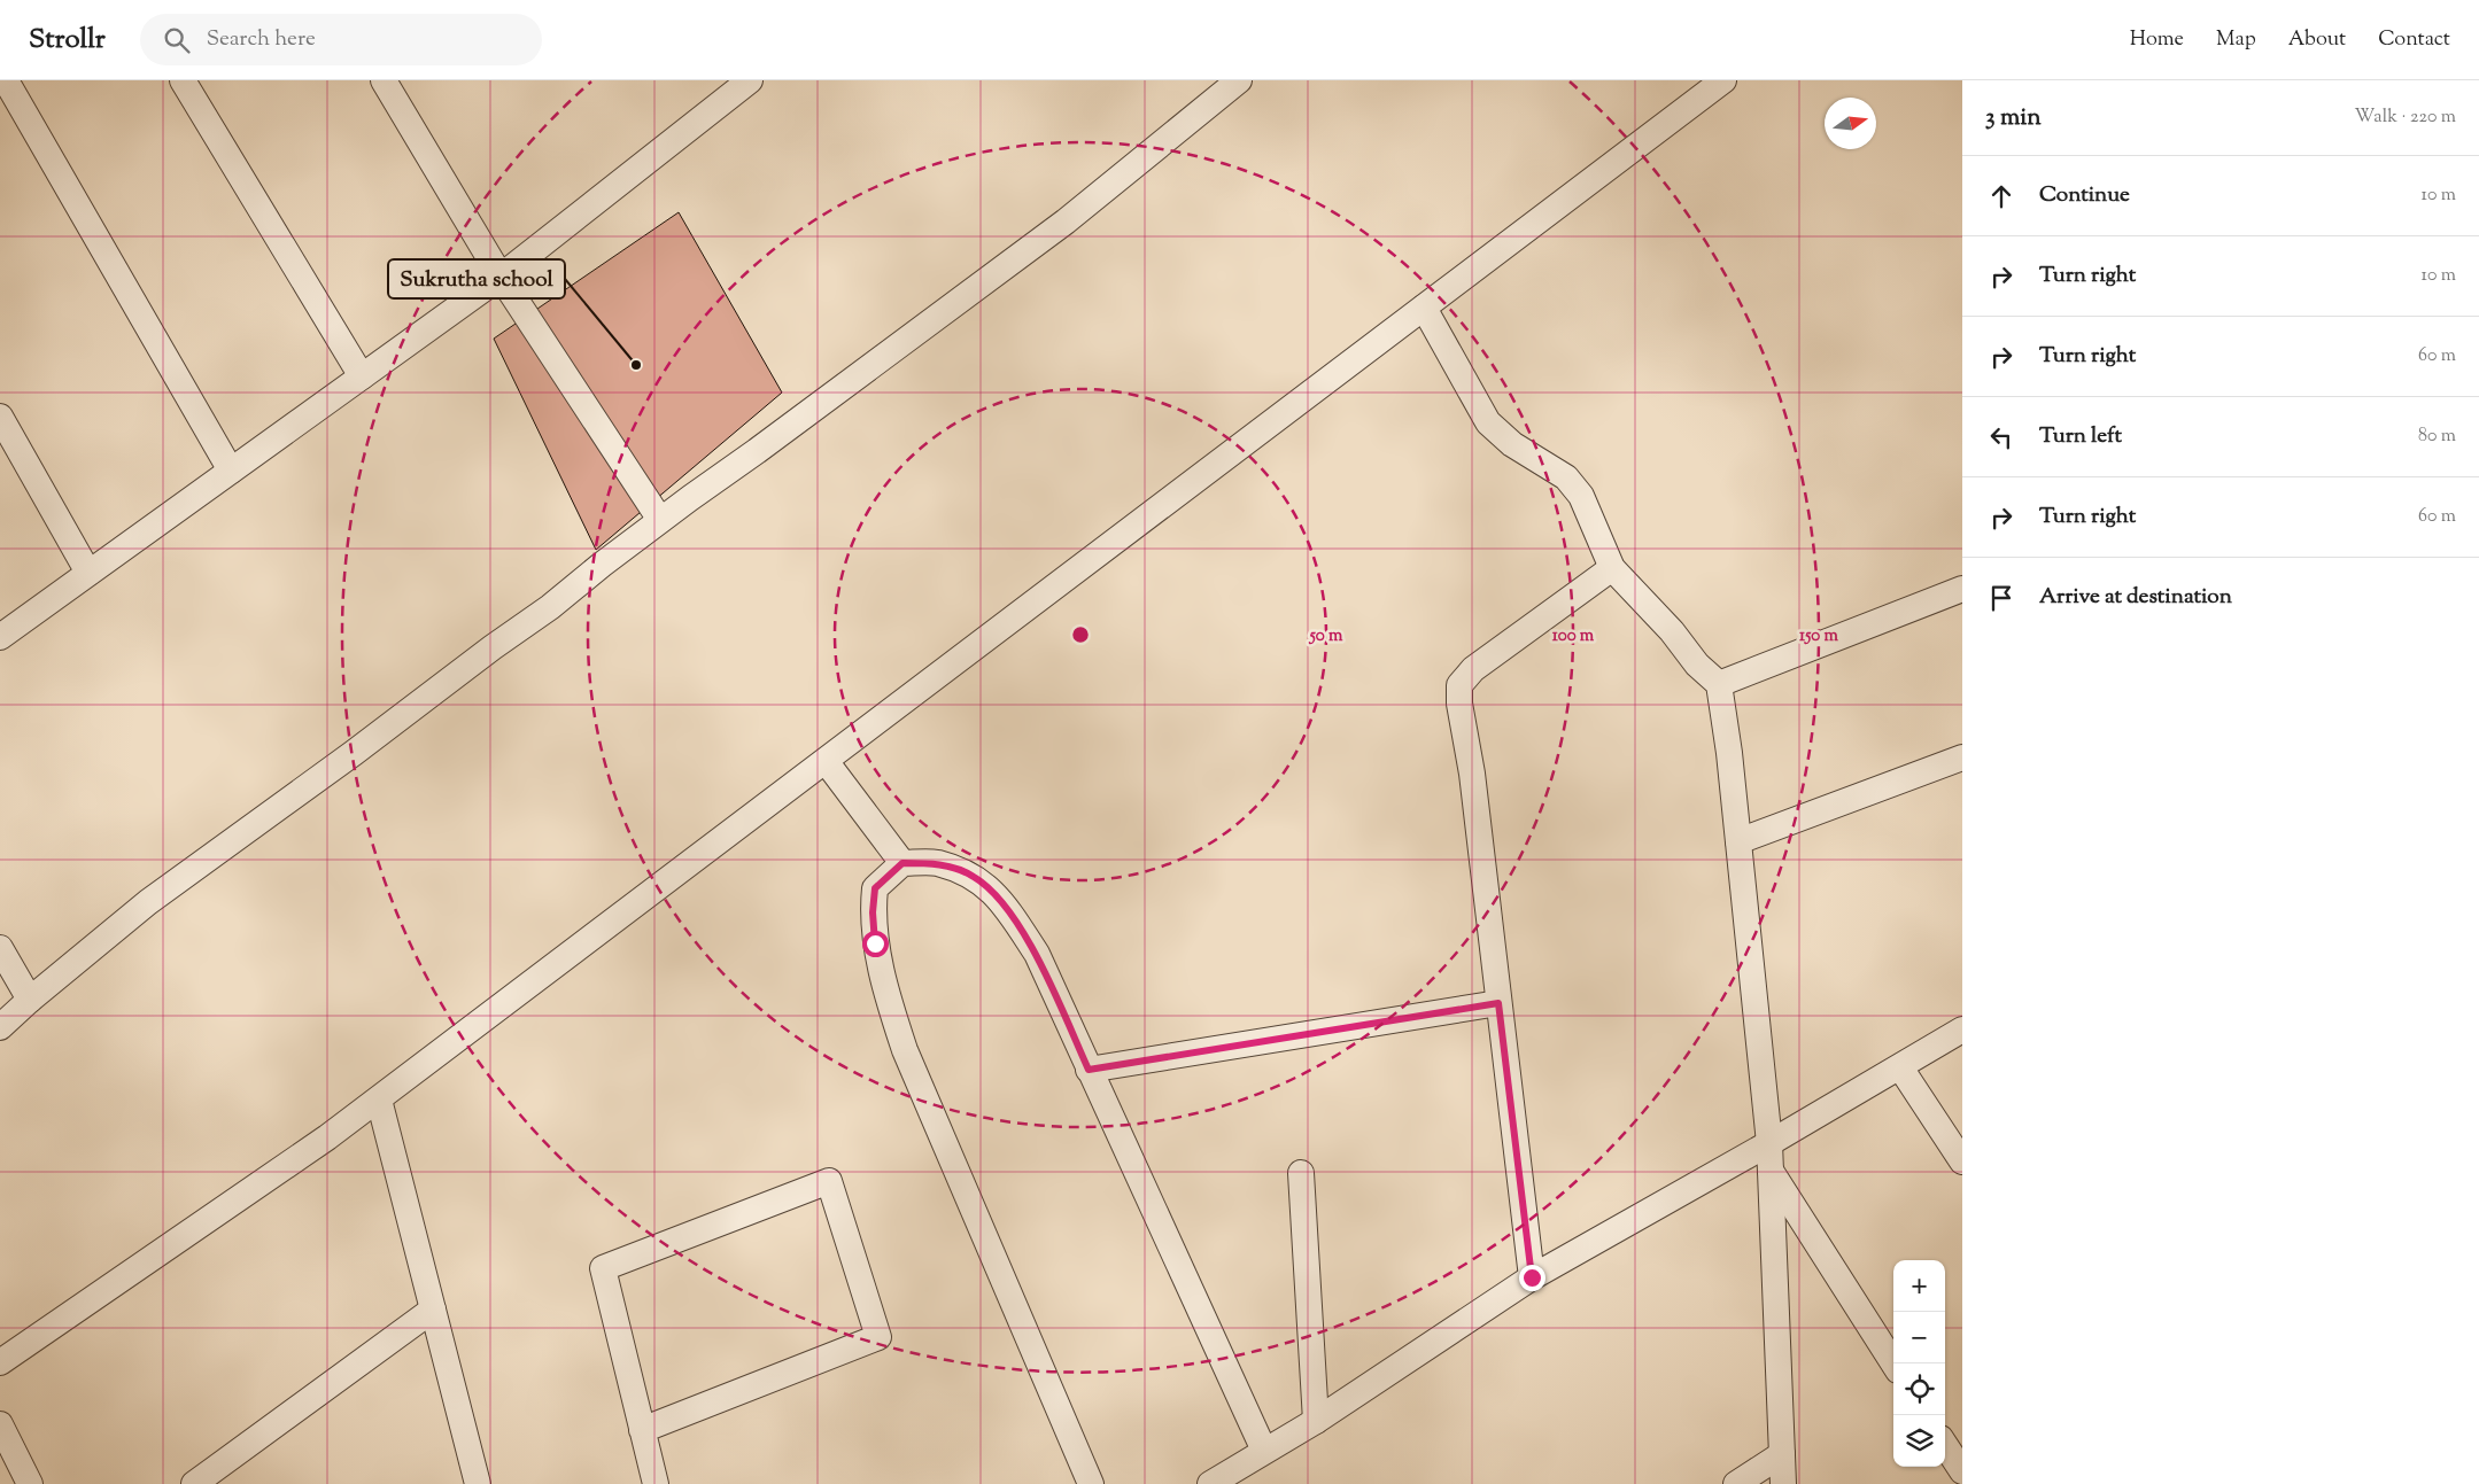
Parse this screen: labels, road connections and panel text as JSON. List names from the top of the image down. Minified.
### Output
{"places":["Sukrutha school"],"north":"right","page":{"header":"Strollr","search":"Search here","nav":["Home","Map","About","Contact"],"heading":["3 min","Walk · 220 m"],"list":[["Continue","10 m"],["Turn right","10 m"],["Turn right","60 m"],["Turn left","80 m"],["Turn right","60 m"],"Arrive at destination"],"map_buttons":["+","−"]},"rings":["50 m","100 m","150 m"]}
